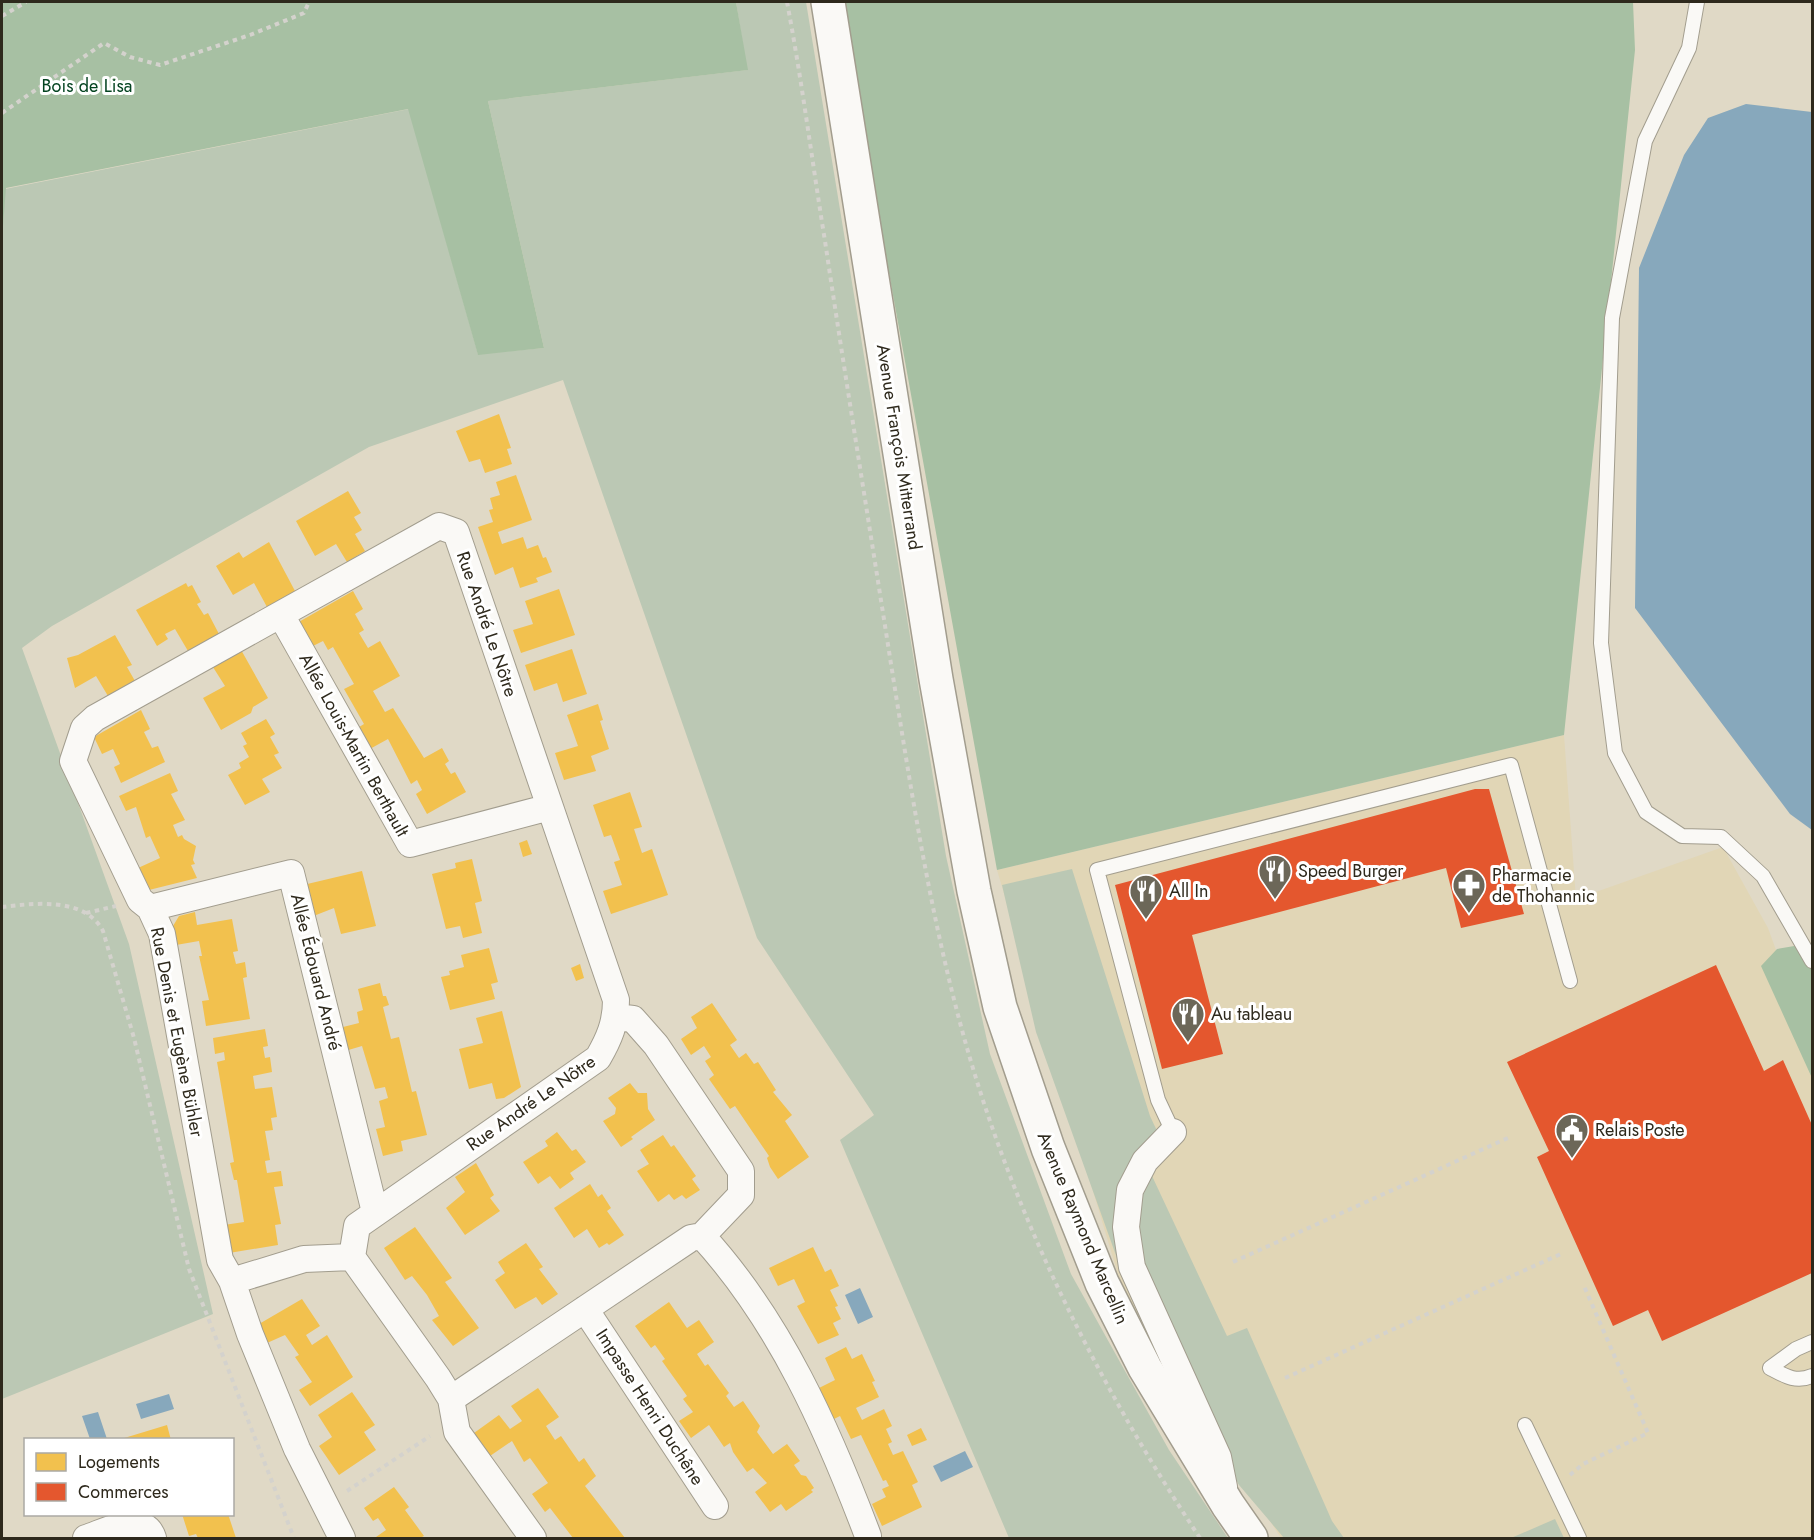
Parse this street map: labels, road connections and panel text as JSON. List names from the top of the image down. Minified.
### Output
{"streets":{"main road":["Avenue François Mitterrand","Avenue Raymond Marcellin"],"street":["Rue André Le Nôtre","Allée Louis-Martin Berthault","Allée Édouard André","Rue Denis et Eugène Bühler","Impasse Henri Duchêne"]},"crossings":[["Avenue François Mitterrand","Avenue Raymond Marcellin"],["Rue André Le Nôtre","Allée Louis-Martin Berthault"],["Rue André Le Nôtre","Allée Édouard André"],["Rue André Le Nôtre","Rue Denis et Eugène Bühler"],["Allée Louis-Martin Berthault","Rue Denis et Eugène Bühler"],["Allée Édouard André","Rue Denis et Eugène Bühler"]],"parks":["Bois de Lisa"],"places":{"restaurant":["Speed Burger","All In","Au tableau"],"pharmacy":["Pharmacie de Thohannic"],"public building":["Relais Poste"]},"legend":["Logements","Commerces"]}
